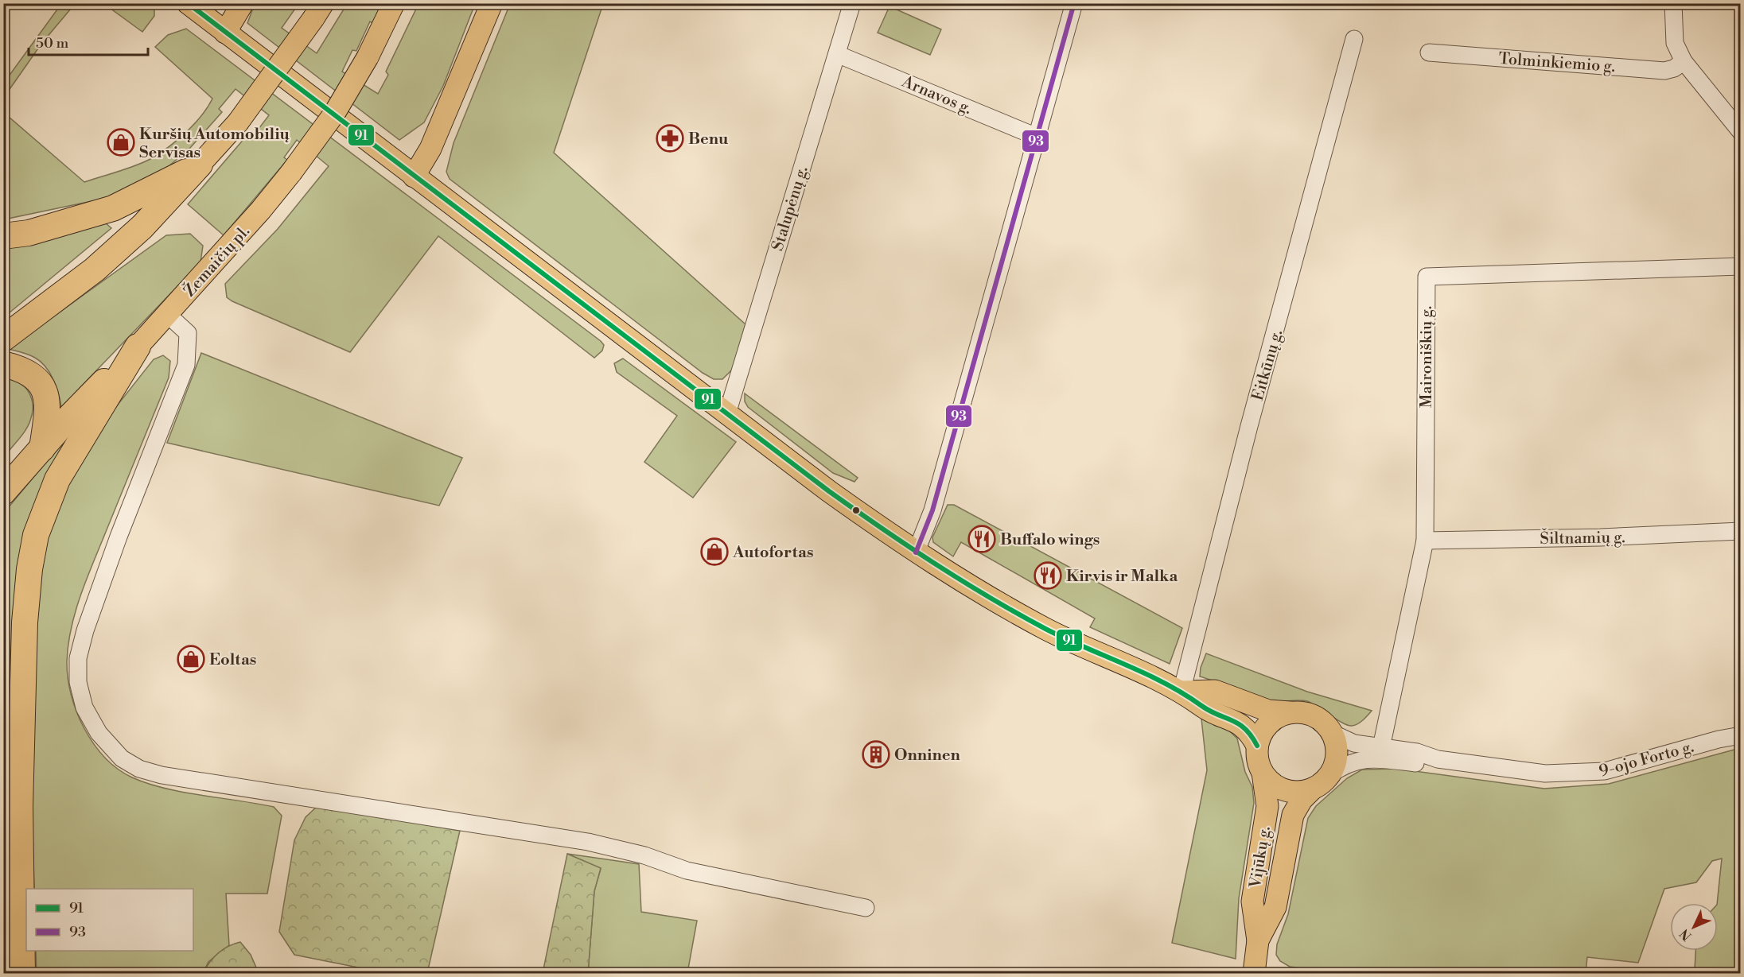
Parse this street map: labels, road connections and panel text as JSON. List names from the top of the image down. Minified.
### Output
{"streets":{"highway":["Žemaičių pl."],"main road":["Vijūkų g."],"street":["Tolminkiemio g.","Arnavos g.","Stalupėnų g.","Maironiškių g.","Eitkūnų g.","Šiltnamių g.","9-ojo Forto g."]},"crossings":[["Arnavos g.","Stalupėnų g."],["Maironiškių g.","Šiltnamių g."],["Maironiškių g.","9-ojo Forto g."],["9-ojo Forto g.","Vijūkų g."]],"places":{"pharmacy":["Benu"],"shop":["Kuršių Automobilių Servisas","Autofortas","Eoltas"],"restaurant":["Buffalo wings","Kirvis ir Malka"],"building":["Onninen"]},"lines":["transit line 91","transit line 93"],"legend":["91","93"],"scale_bar":"50 m","north":"bottom left"}
